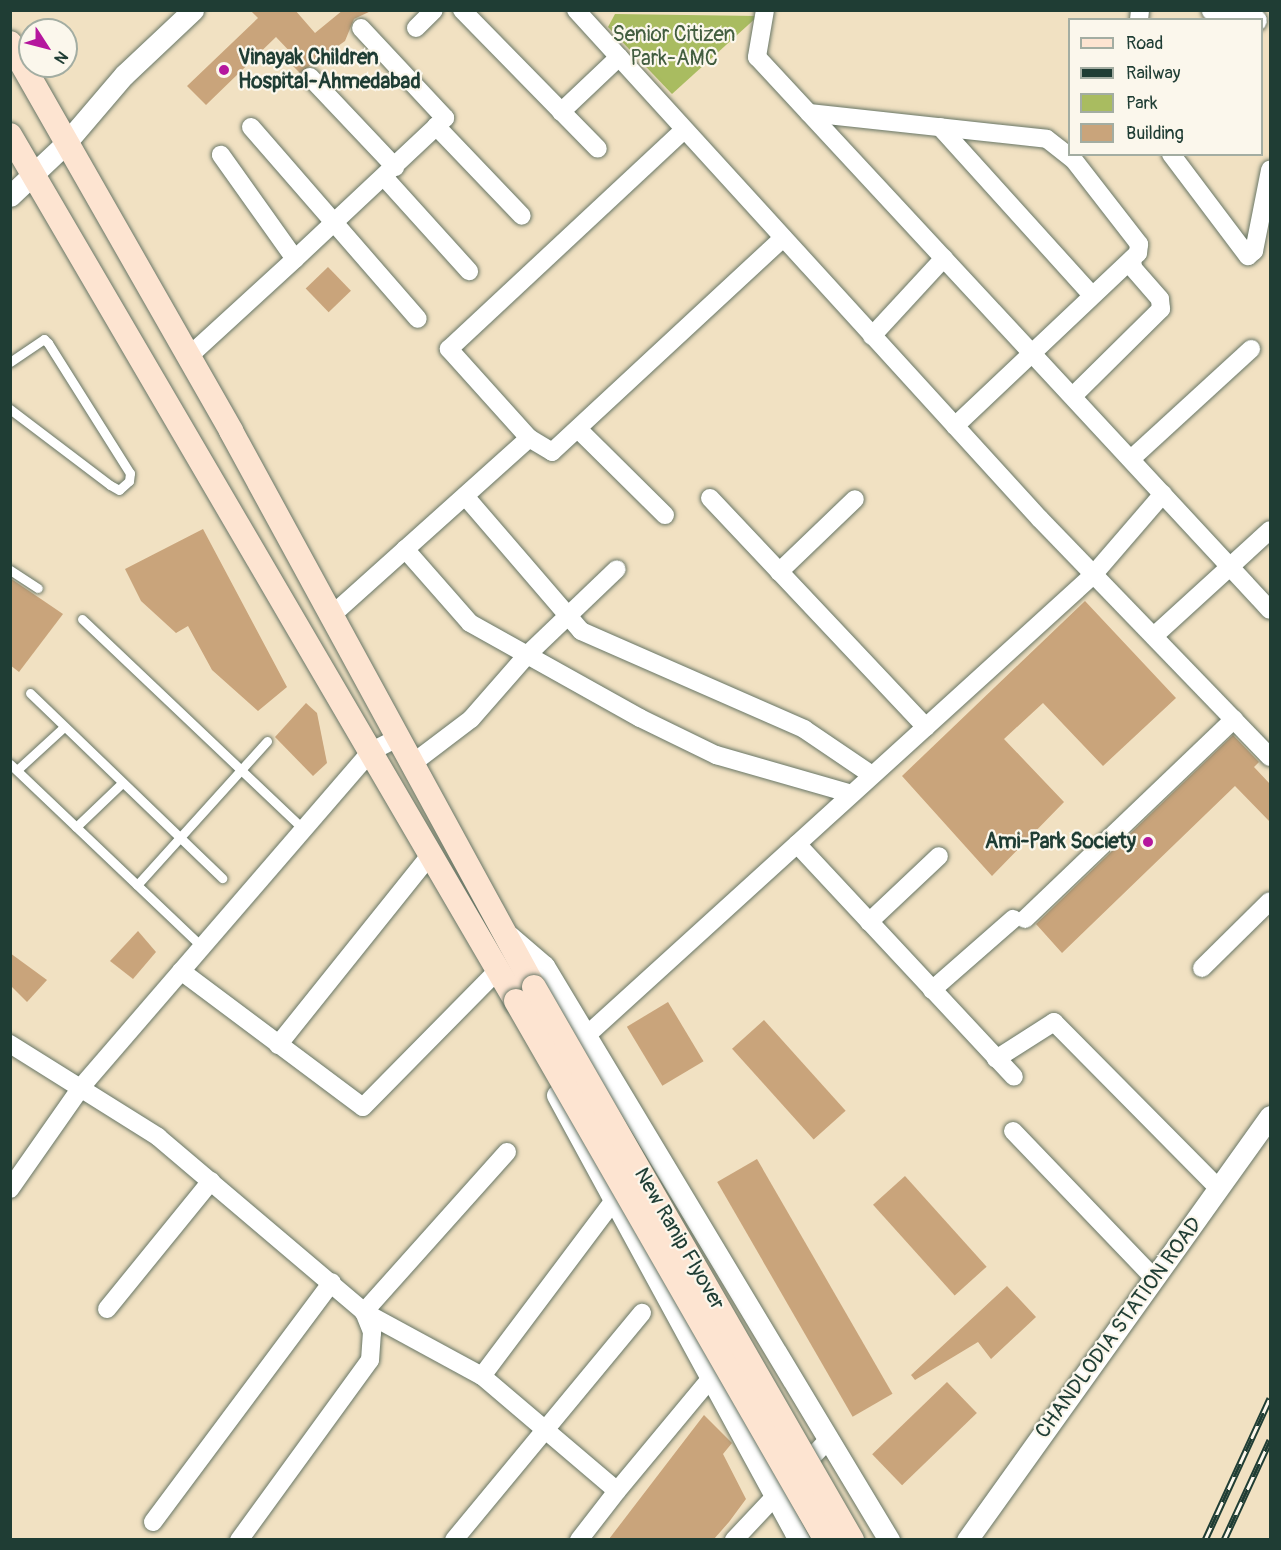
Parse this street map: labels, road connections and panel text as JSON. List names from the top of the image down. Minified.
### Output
{"streets":{"main road":["New Ranip Flyover"],"street":["CHANDLODIA STATION ROAD"]},"parks":["Senior Citizen Park-AMC"],"places":["Vinayak Children Hospital-Ahmedabad","Ami-Park Society"],"legend":["Road","Railway","Park","Building"],"north":"bottom right"}
